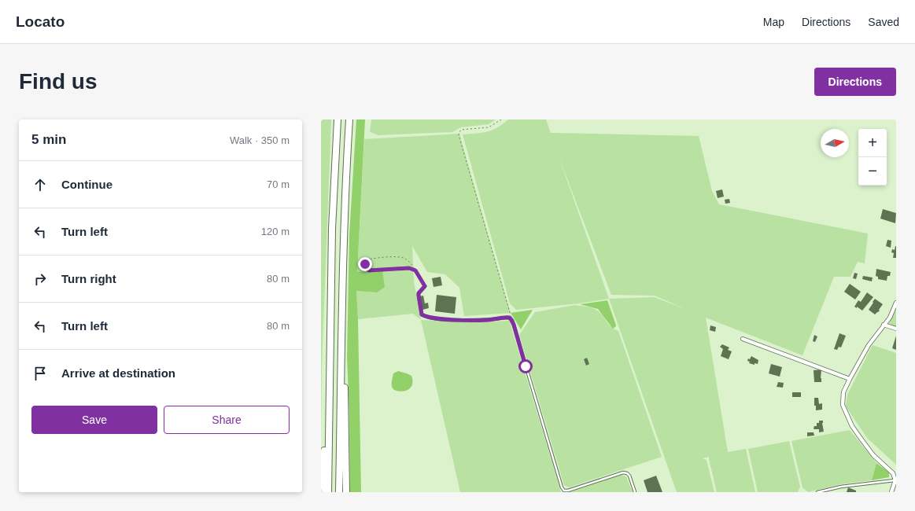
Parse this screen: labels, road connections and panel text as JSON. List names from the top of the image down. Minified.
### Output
{"north":"right","page":{"header":"Locato","nav":["Map","Directions","Saved"],"buttons":["Directions",["Save","Share"]],"title":"Find us","heading":["5 min","Walk · 350 m"],"map_buttons":["+","−"],"list":[["Continue","70 m"],["Turn left","120 m"],["Turn right","80 m"],["Turn left","80 m"],"Arrive at destination"]}}
